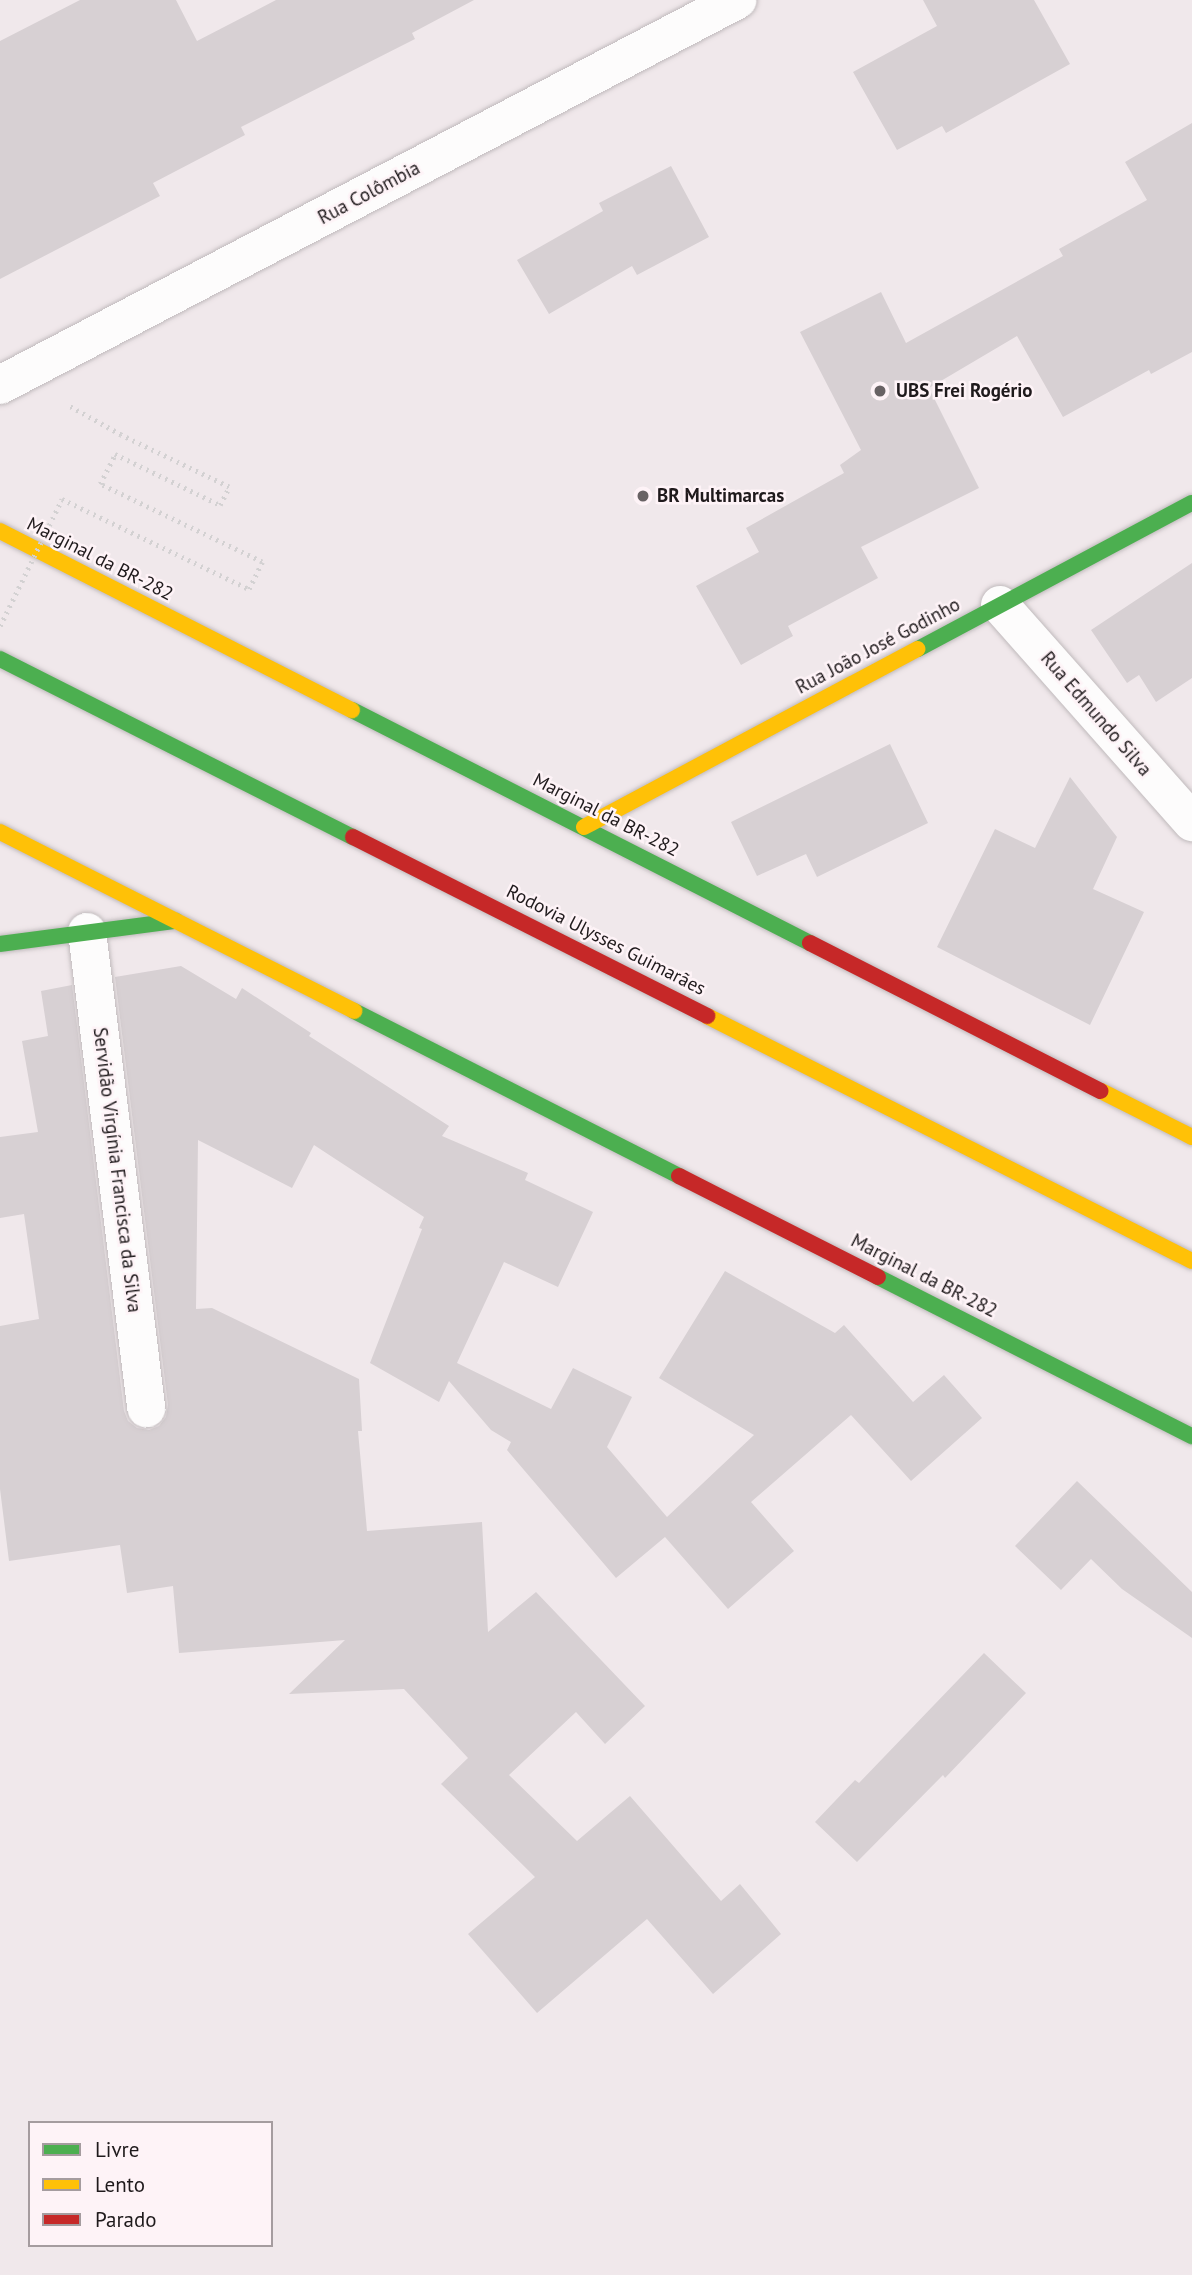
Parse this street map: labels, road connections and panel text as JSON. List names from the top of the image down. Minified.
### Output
{"streets":{"main road":["Marginal da BR-282","Rua João José Godinho","Rodovia Ulysses Guimarães"],"street":["Rua Colômbia","Rua Edmundo Silva","Servidão Virgínia Francisca da Silva"]},"crossings":[["Marginal da BR-282","Rua João José Godinho"],["Rua João José Godinho","Rua Edmundo Silva"]],"places":["UBS Frei Rogério","BR Multimarcas"],"legend":["Livre","Lento","Parado"]}
